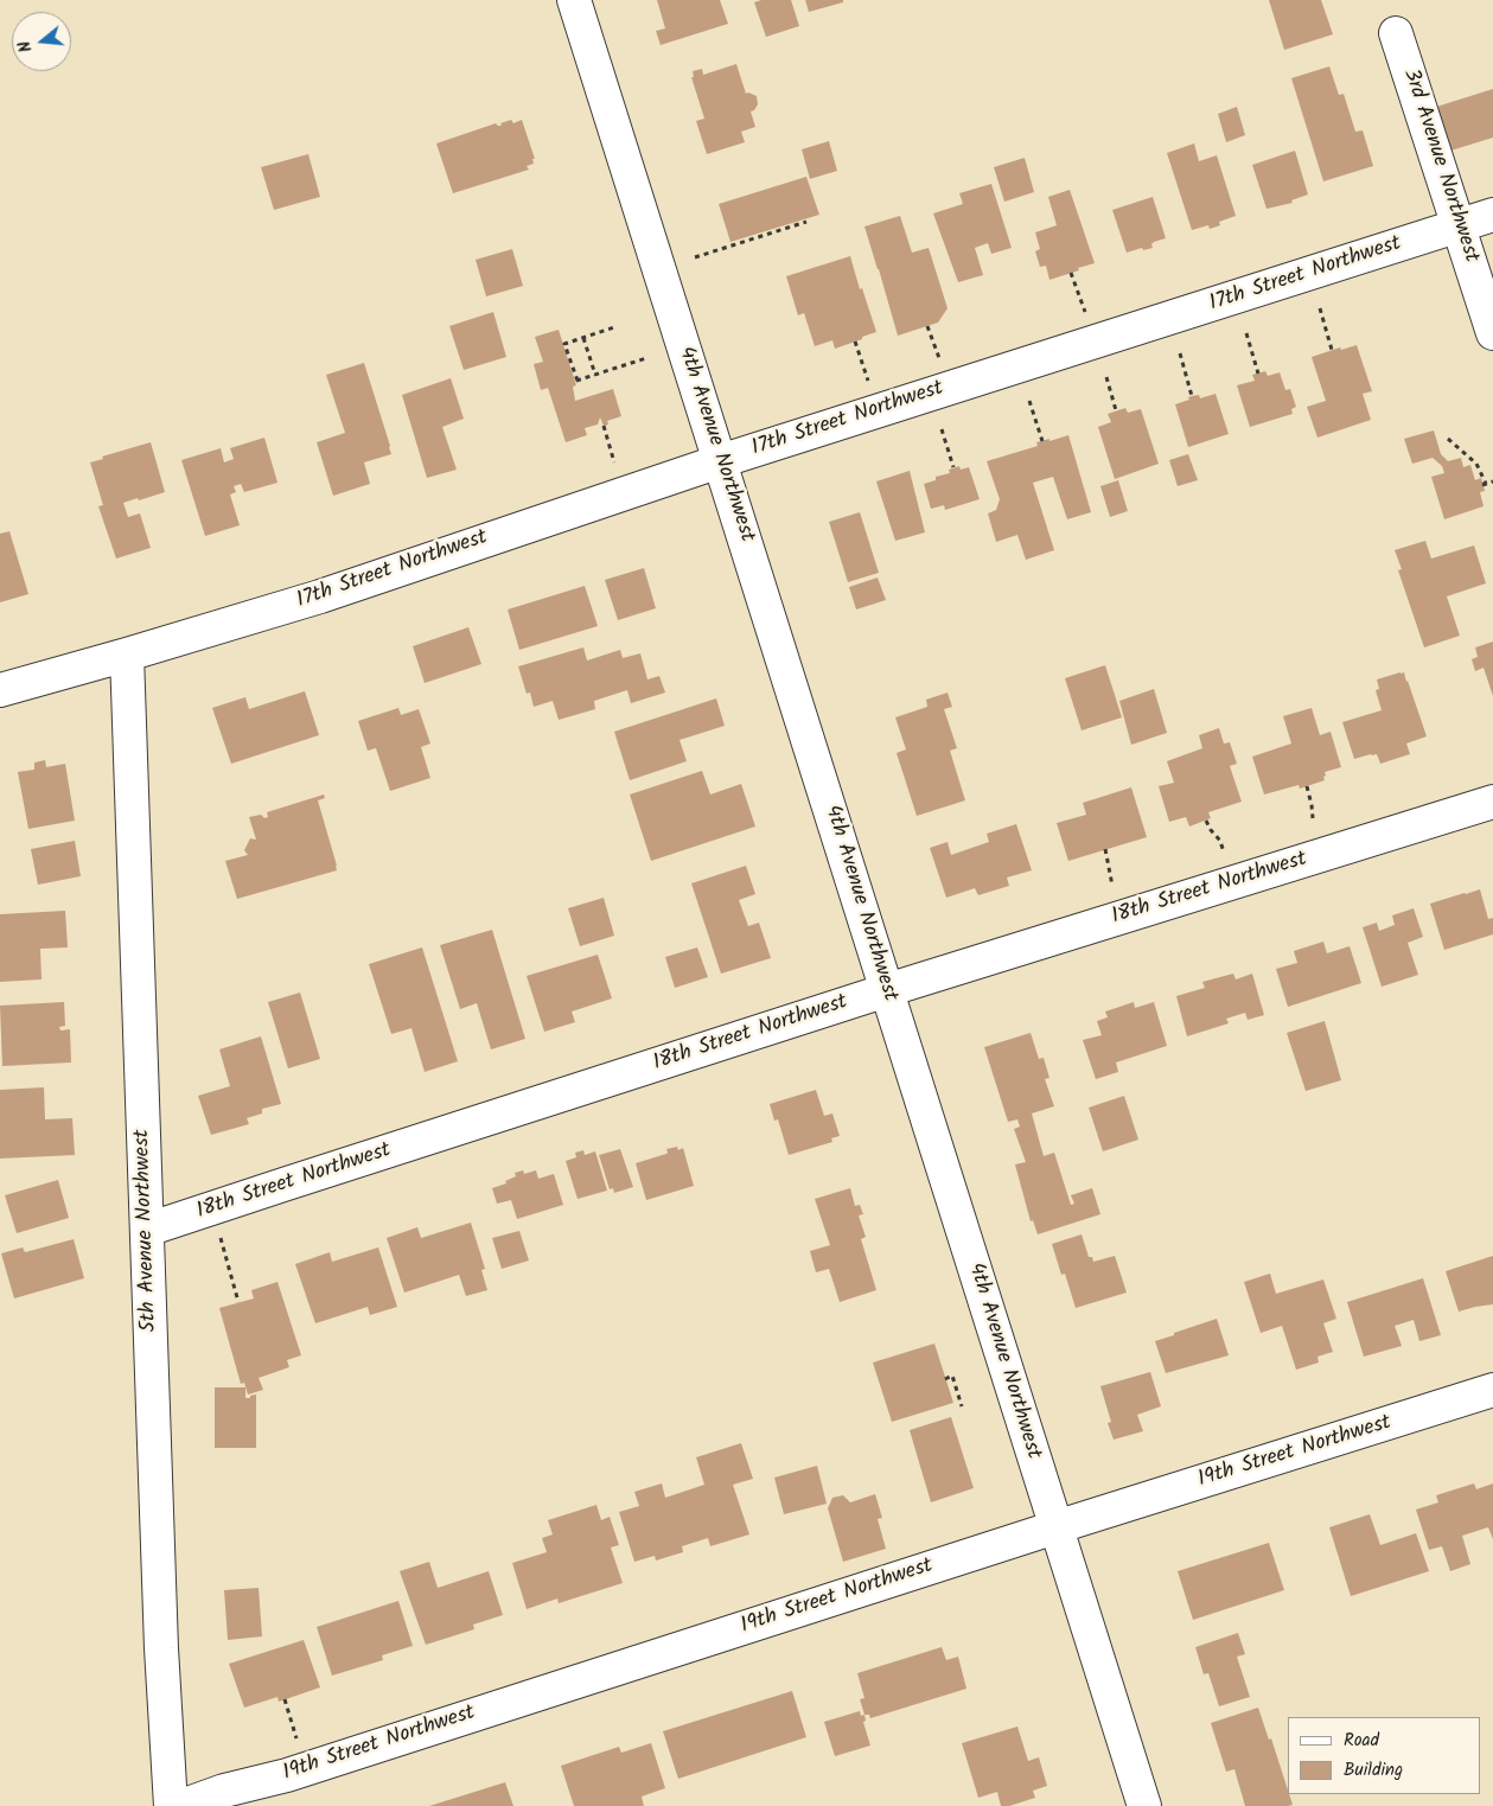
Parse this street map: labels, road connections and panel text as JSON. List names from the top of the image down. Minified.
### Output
{"streets":{"street":["3rd Avenue Northwest","17th Street Northwest","4th Avenue Northwest","18th Street Northwest","5th Avenue Northwest","19th Street Northwest"]},"crossings":[["3rd Avenue Northwest","17th Street Northwest"],["17th Street Northwest","4th Avenue Northwest"],["17th Street Northwest","5th Avenue Northwest"],["4th Avenue Northwest","18th Street Northwest"],["4th Avenue Northwest","19th Street Northwest"],["18th Street Northwest","5th Avenue Northwest"]],"legend":["Road","Building"],"north":"left"}
